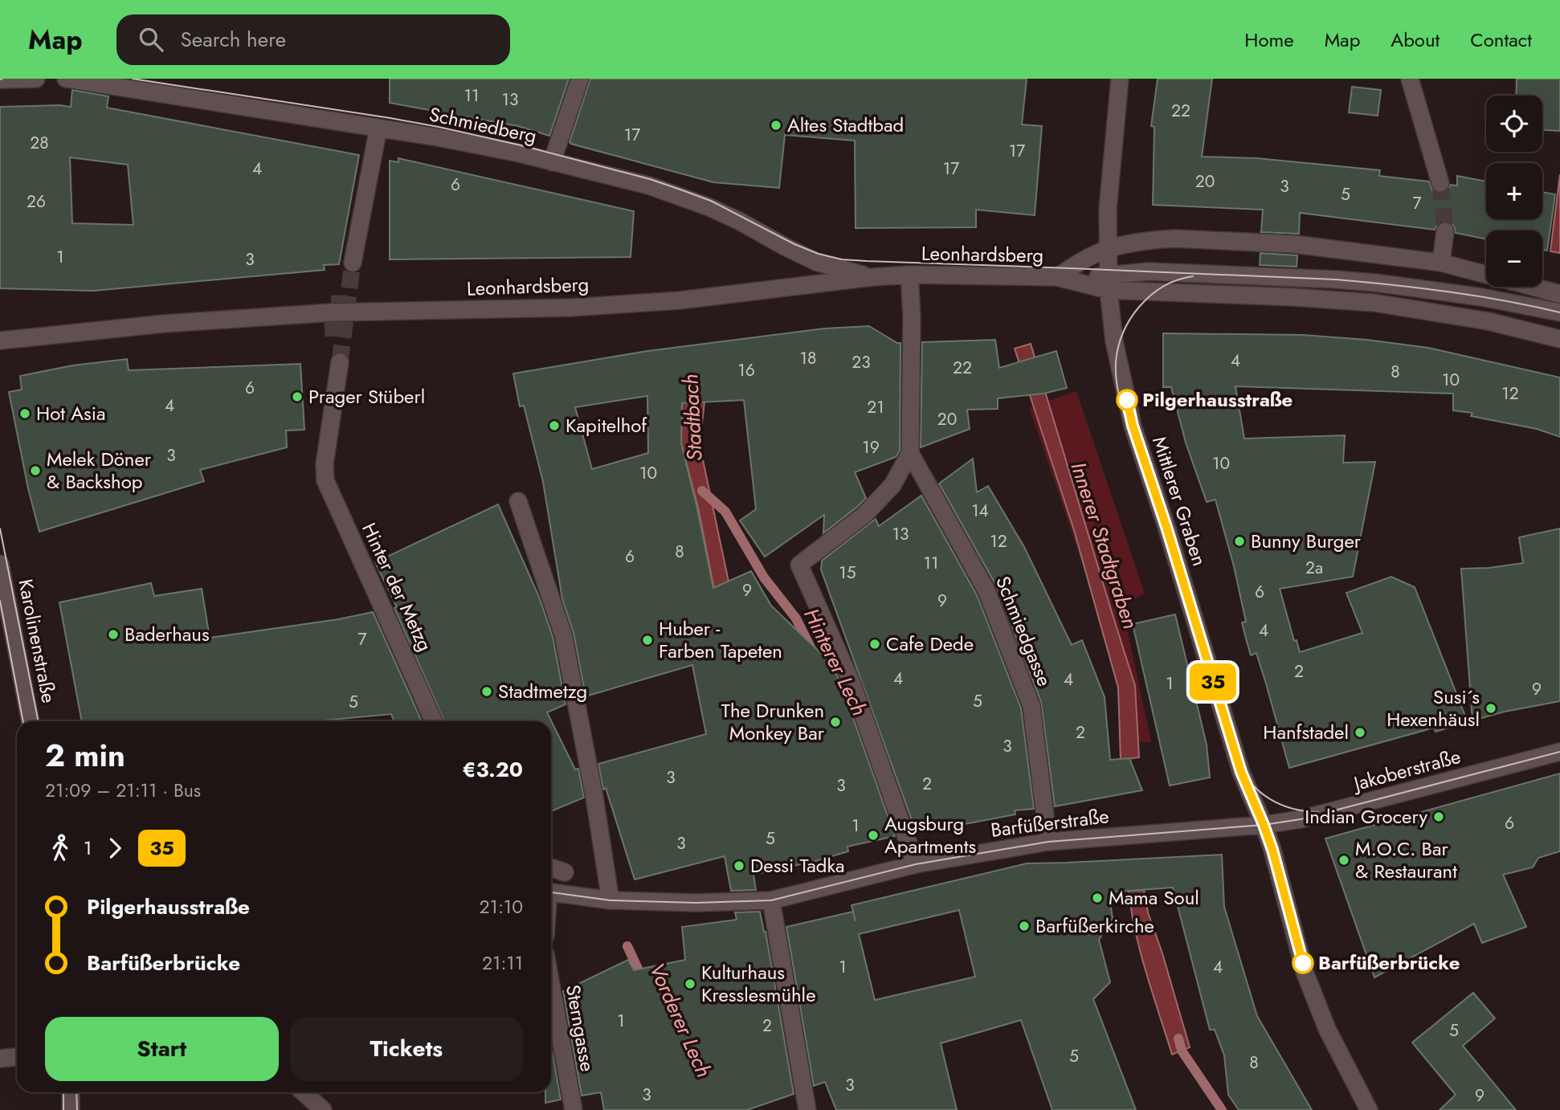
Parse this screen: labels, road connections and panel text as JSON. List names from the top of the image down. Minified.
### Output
{"streets":{"street":["Schmiedberg","Leonhardsberg","Mittlerer Graben","Hinter der Metzg","Schmiedgasse","Karolinenstraße","Jakoberstraße","Barfüßerstraße","Sterngasse"]},"crossings":[["Schmiedberg","Leonhardsberg"],["Leonhardsberg","Mittlerer Graben"],["Leonhardsberg","Schmiedgasse"],["Mittlerer Graben","Jakoberstraße"],["Mittlerer Graben","Barfüßerstraße"],["Schmiedgasse","Barfüßerstraße"],["Jakoberstraße","Barfüßerstraße"]],"water":["Stadtbach","Innerer Stadtgraben","Hinterer Lech","Vorderer Lech"],"places":["Altes Stadtbad","Prager Stüberl","Pilgerhausstraße","Hot Asia","Kapitelhof","Melek Döner & Backshop","Bunny Burger","Baderhaus","Huber - Farben Tapeten","Cafe Dede","Stadtmetzg","Susi´s Hexenhäusl","The Drunken Monkey Bar","Hanfstadel","Indian Grocery","Augsburg Apartments","M.O.C. Bar & Restaurant","Dessi Tadka","Mama Soul","Barfüßerkirche","Barfüßerbrücke","Kulturhaus Kresslesmühle"],"lines":["bus line 35"],"house_numbers":["11","13","22","17","28","17","4","17","20","6","3","5","26","7","1","3","18","4","23","22","16","8","10","6","12","4","21","20","19","3","10","10","14","13","12","8","6","11","2a","15","9","6","9","4","7","2","4","4","1","9","5","5","2","3","3","2","3","6","1","5","3","1","4","1","2","5","5","8","3","3","9"],"page":{"header":"Map","search":"Search here","nav":["Home","Map","About","Contact"],"on_map":"35","map_buttons":["+","−"],"heading":["2 min","21:09 – 21:11 · Bus","€3.20"],"legs":["1","35"],"list":[{"name":"Pilgerhausstraße","value":"21:10"},{"name":"Barfüßerbrücke","value":"21:11"}],"buttons":["Start","Tickets"]}}
